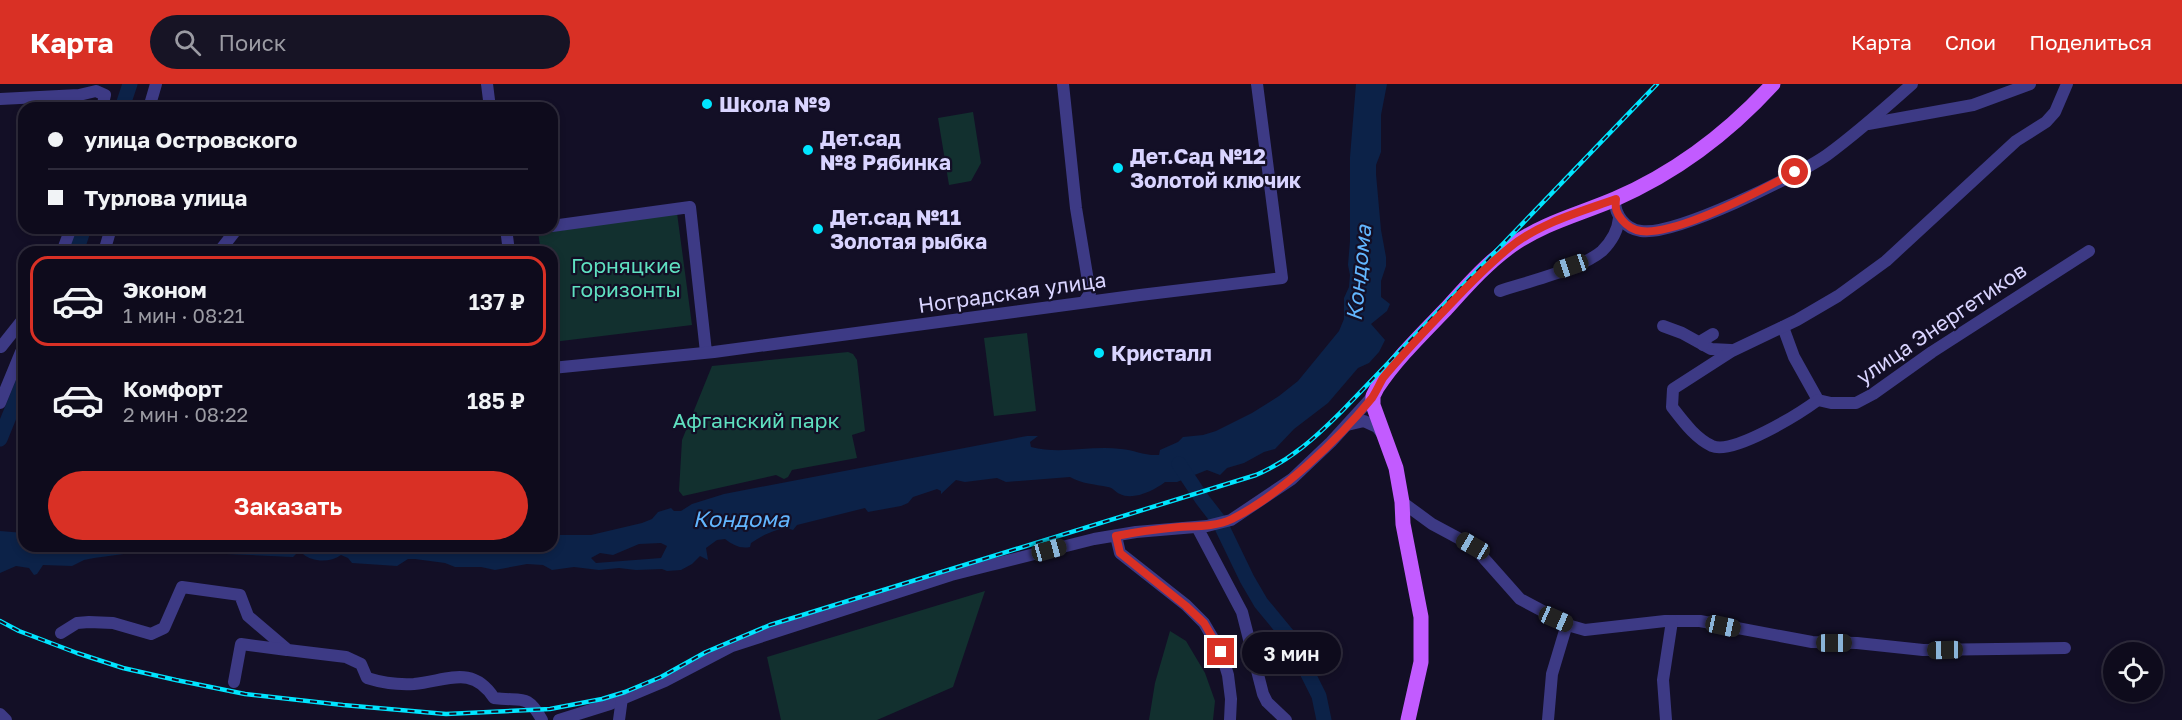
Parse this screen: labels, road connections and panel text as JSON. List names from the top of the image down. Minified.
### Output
{"streets":{"street":["Ноградская улица","улица Энергетиков"]},"water":["Кондома"],"parks":["Горняцкие горизонты","Афганский парк"],"places":["Школа №9","Дет.сад №8 Рябинка","Дет.Сад №12 Золотой ключик","Дет.сад №11 Золотая рыбка","Кристалл"],"page":{"header":"Карта","search":"Поиск","nav":["Карта","Слои","Поделиться"],"banner":["улица Островского","Турлова улица"],"list":[{"name":"Эконом","note":"1 мин · 08:21","value":"137 ₽"},{"name":"Комфорт","note":"2 мин · 08:22","value":"185 ₽"}],"buttons":"Заказать","bubble":"3 мин"}}
